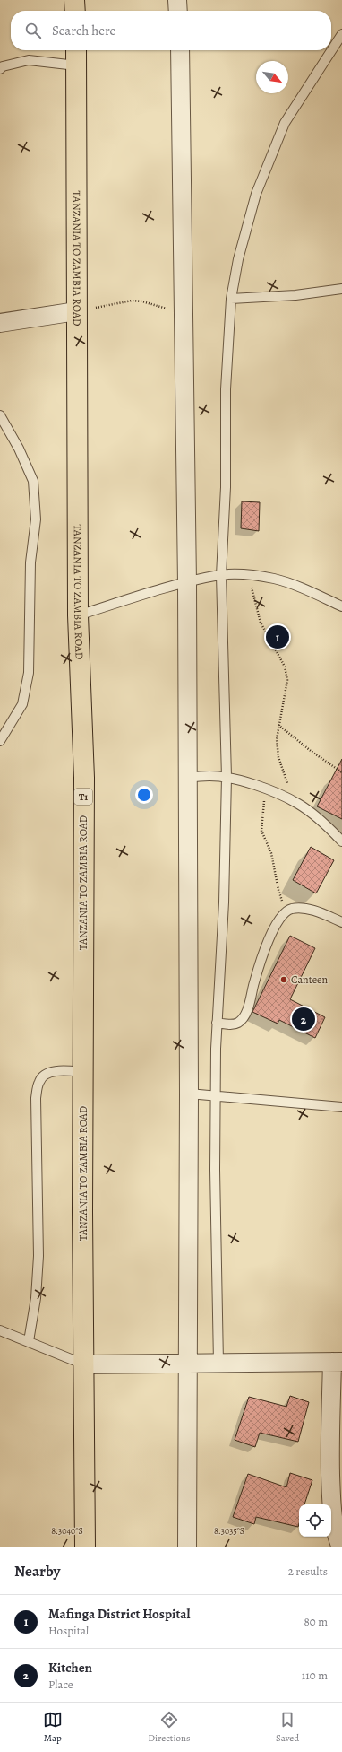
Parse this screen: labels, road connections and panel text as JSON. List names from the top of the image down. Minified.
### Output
{"streets":{"highway":["TANZANIA TO ZAMBIA ROAD","T1"]},"places":["Canteen"],"north":"bottom right","page":{"search":"Search here","pins":["1","2"],"heading":["Nearby","2 results"],"list":[{"mark":"1","name":"Mafinga District Hospital","note":"Hospital","value":"80 m"},{"mark":"2","name":"Kitchen","note":"Place","value":"110 m"}],"nav":["Map","Directions","Saved"]},"coordinates":["8.3040°S","8.3035°S"]}
